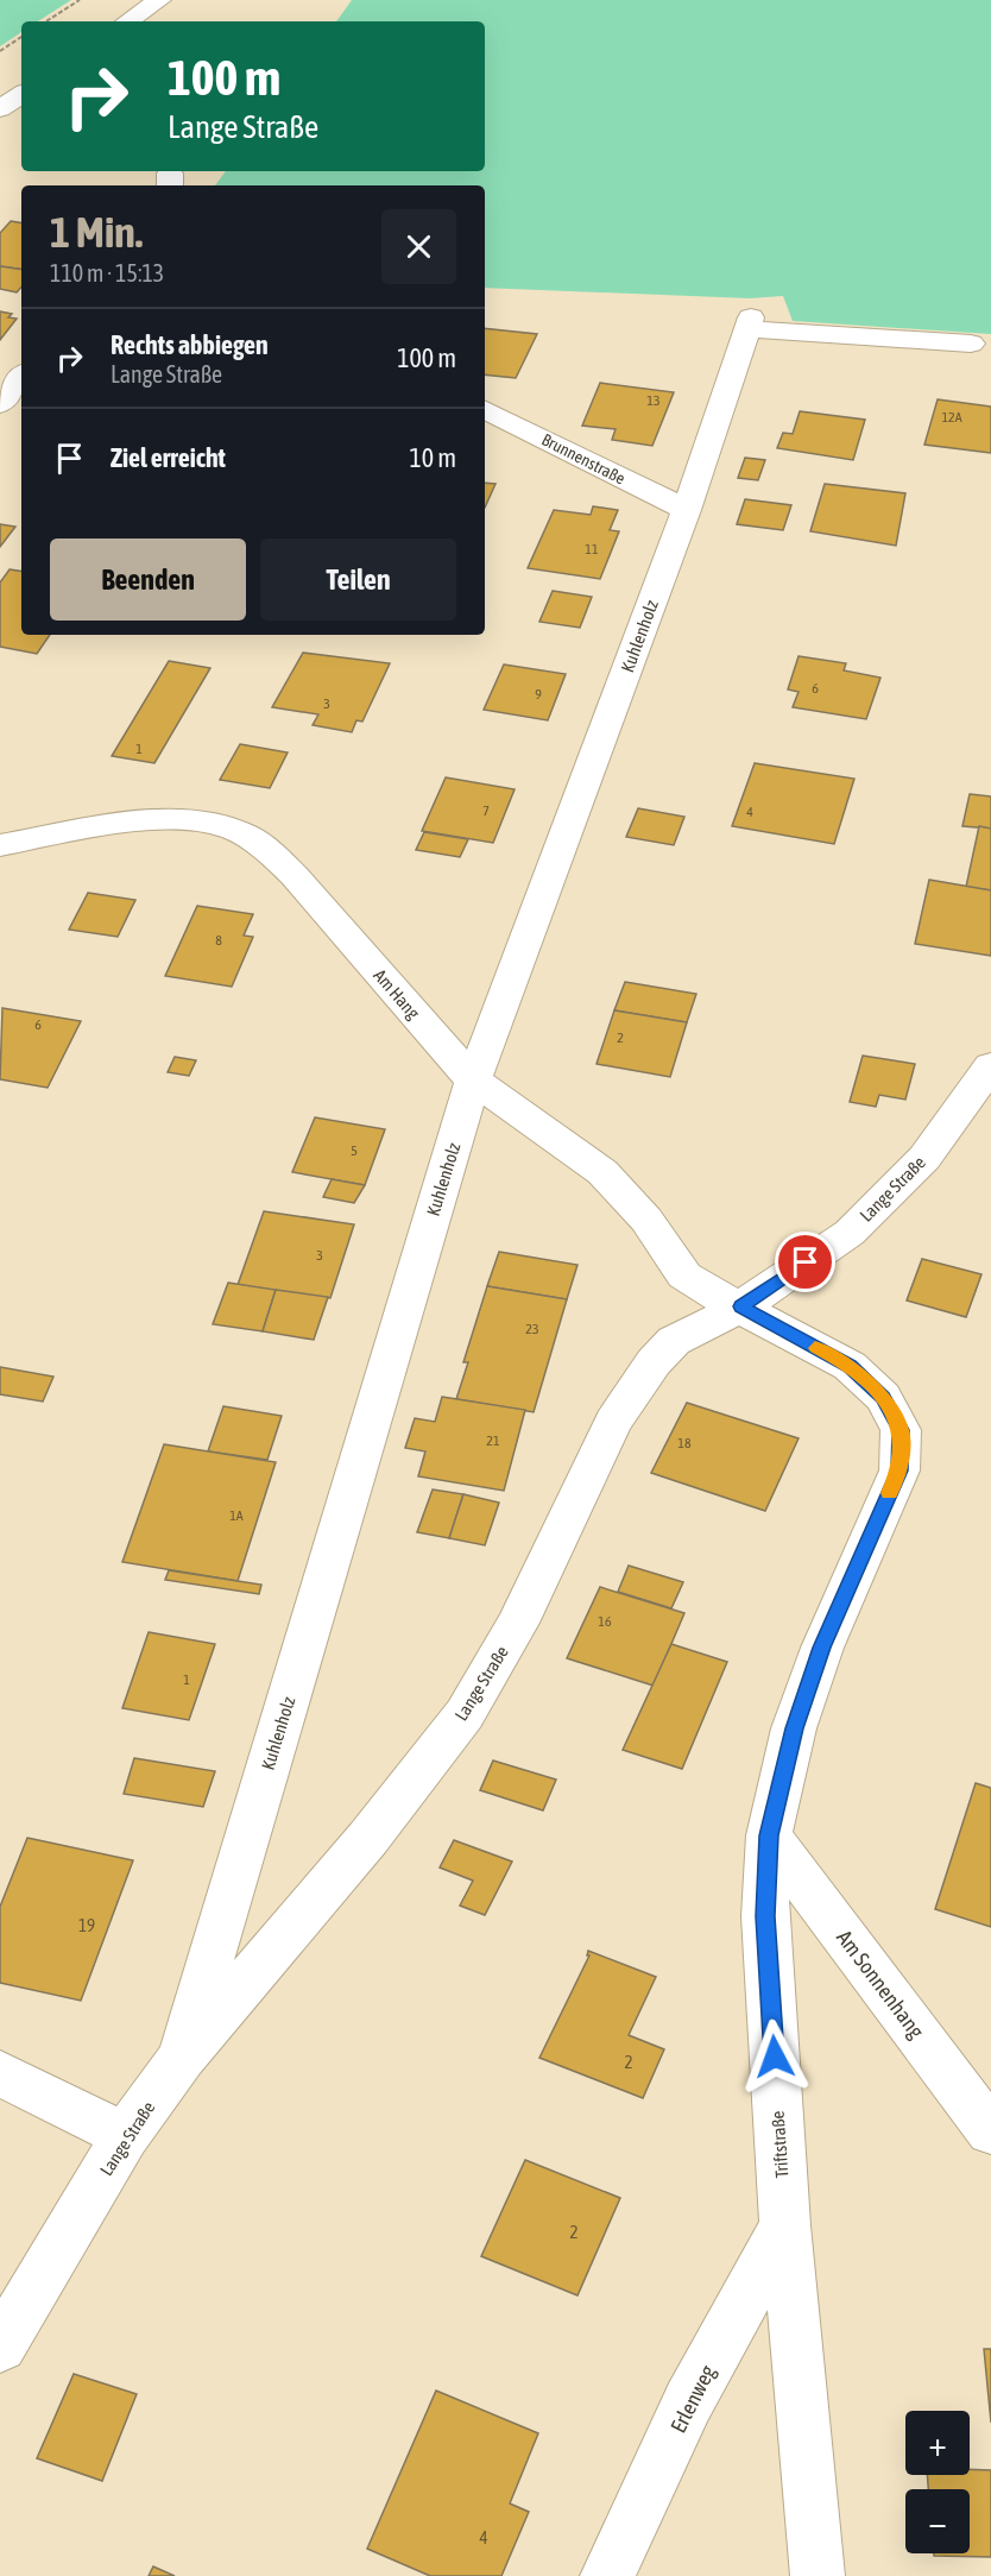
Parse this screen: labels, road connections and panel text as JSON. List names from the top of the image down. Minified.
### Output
{"streets":{"street":["Brunnenstraße","Kuhlenholz","Am Hang","Lange Straße","Am Sonnenhang","Triftstraße","Erlenweg"]},"crossings":[["Brunnenstraße","Kuhlenholz"],["Kuhlenholz","Am Hang"],["Kuhlenholz","Lange Straße"],["Am Hang","Lange Straße"],["Am Hang","Triftstraße"],["Lange Straße","Triftstraße"],["Am Sonnenhang","Triftstraße"],["Triftstraße","Erlenweg"]],"house_numbers":["13","12A","11","6","9","3","1","7","4","8","6","2","5","3","23","21","18","1A","16","1","19","2","2","4"],"page":{"turn":["100 m","Lange Straße"],"heading":["1 Min.","110 m · 15:13"],"list":[{"name":"Rechts abbiegen","note":"Lange Straße","value":"100 m"},{"name":"Ziel erreicht","value":"10 m"}],"buttons":["Beenden","Teilen"],"map_buttons":["+","−"]}}
